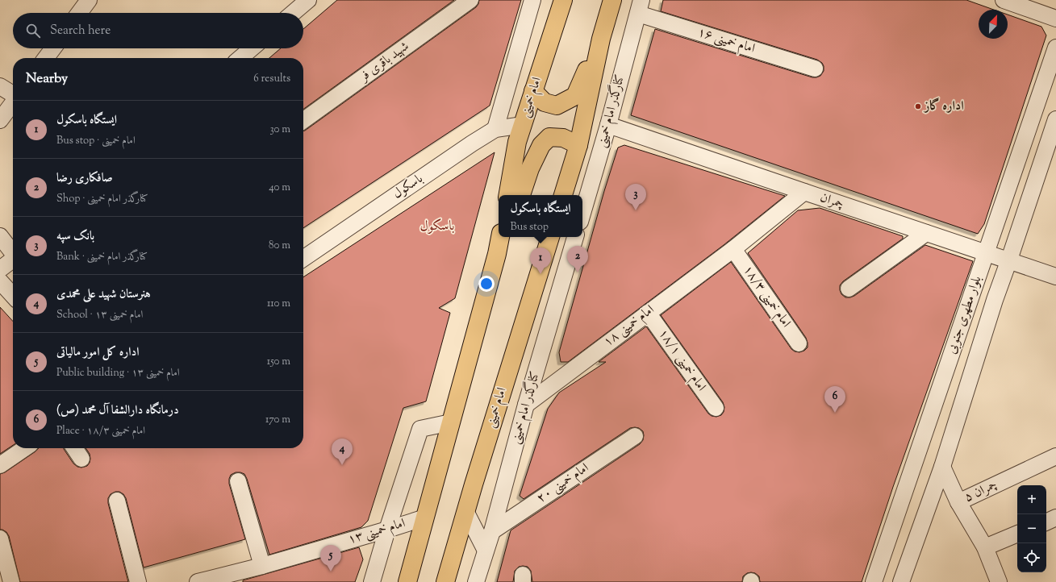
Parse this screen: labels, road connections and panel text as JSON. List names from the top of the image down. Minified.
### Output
{"streets":{"main road":["امام خمینی"],"street":["امام خمینی ۱۶","شهید باقری فر","کنارگذر امام خمینی","باسکول","چمران","امام خمینی ۱۸/۳","بلوار مطهری جنوبی","امام خمینی ۱۸","امام خمینی ۱۸/۱","امام خمینی ۲۰","چمران ۵","امام خمینی ۱۳"]},"crossings":[["امام خمینی ۱۶","کنارگذر امام خمینی"],["امام خمینی","باسکول"],["کنارگذر امام خمینی","چمران"],["کنارگذر امام خمینی","امام خمینی ۱۸"],["کنارگذر امام خمینی","امام خمینی ۲۰"],["چمران","بلوار مطهری جنوبی"],["چمران","امام خمینی ۱۸"],["امام خمینی ۱۸/۳","امام خمینی ۱۸"],["امام خمینی ۱۸","امام خمینی ۱۸/۱"]],"districts":["باسکول"],"places":["اداره گاز"],"north":"top right","page":{"search":"Search here","heading":["Nearby","6 results"],"list":[{"mark":"1","name":"ایستگاه باسکول","note":"Bus stop · امام خمینی","value":"30 m"},{"mark":"2","name":"صافکاری رضا","note":"Shop · کنارگذر امام خمینی","value":"40 m"},{"mark":"3","name":"بانک سپه","note":"Bank · کنارگذر امام خمینی","value":"80 m"},{"mark":"4","name":"هنرستان شهید علی محمدی","note":"School · امام خمینی ۱۳","value":"110 m"},{"mark":"5","name":"اداره کل امور مالیاتی","note":"Public building · امام خمینی ۱۳","value":"150 m"},{"mark":"6","name":"درمانگاه دارالشفا آل محمد (ص)","note":"Place · امام خمینی ۱۸/۳","value":"170 m"}],"pins":["3","2","1","6","4","5"],"popup":["ایستگاه باسکول","Bus stop"],"map_buttons":["+","−"]}}
